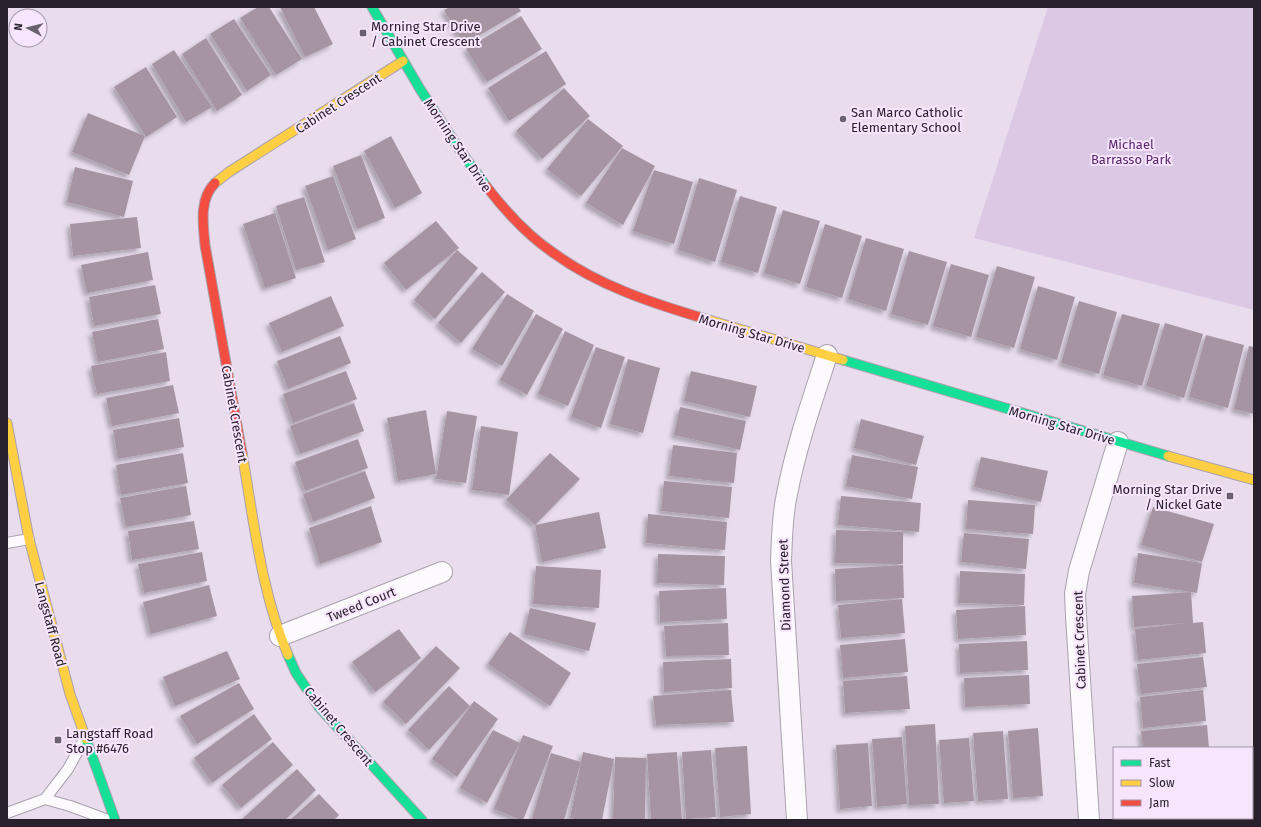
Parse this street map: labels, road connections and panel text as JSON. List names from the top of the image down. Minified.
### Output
{"streets":{"street":["Cabinet Crescent","Morning Star Drive","Diamond Street","Tweed Court","Langstaff Road"]},"crossings":[["Cabinet Crescent","Morning Star Drive"],["Cabinet Crescent","Tweed Court"],["Morning Star Drive","Diamond Street"]],"parks":["Michael Barrasso Park"],"places":{"transit":["Morning Star Drive / Cabinet Crescent","Morning Star Drive / Nickel Gate","Langstaff Road Stop #6476"],"other":["San Marco Catholic Elementary School"]},"legend":["Fast","Slow","Jam"],"north":"left"}
